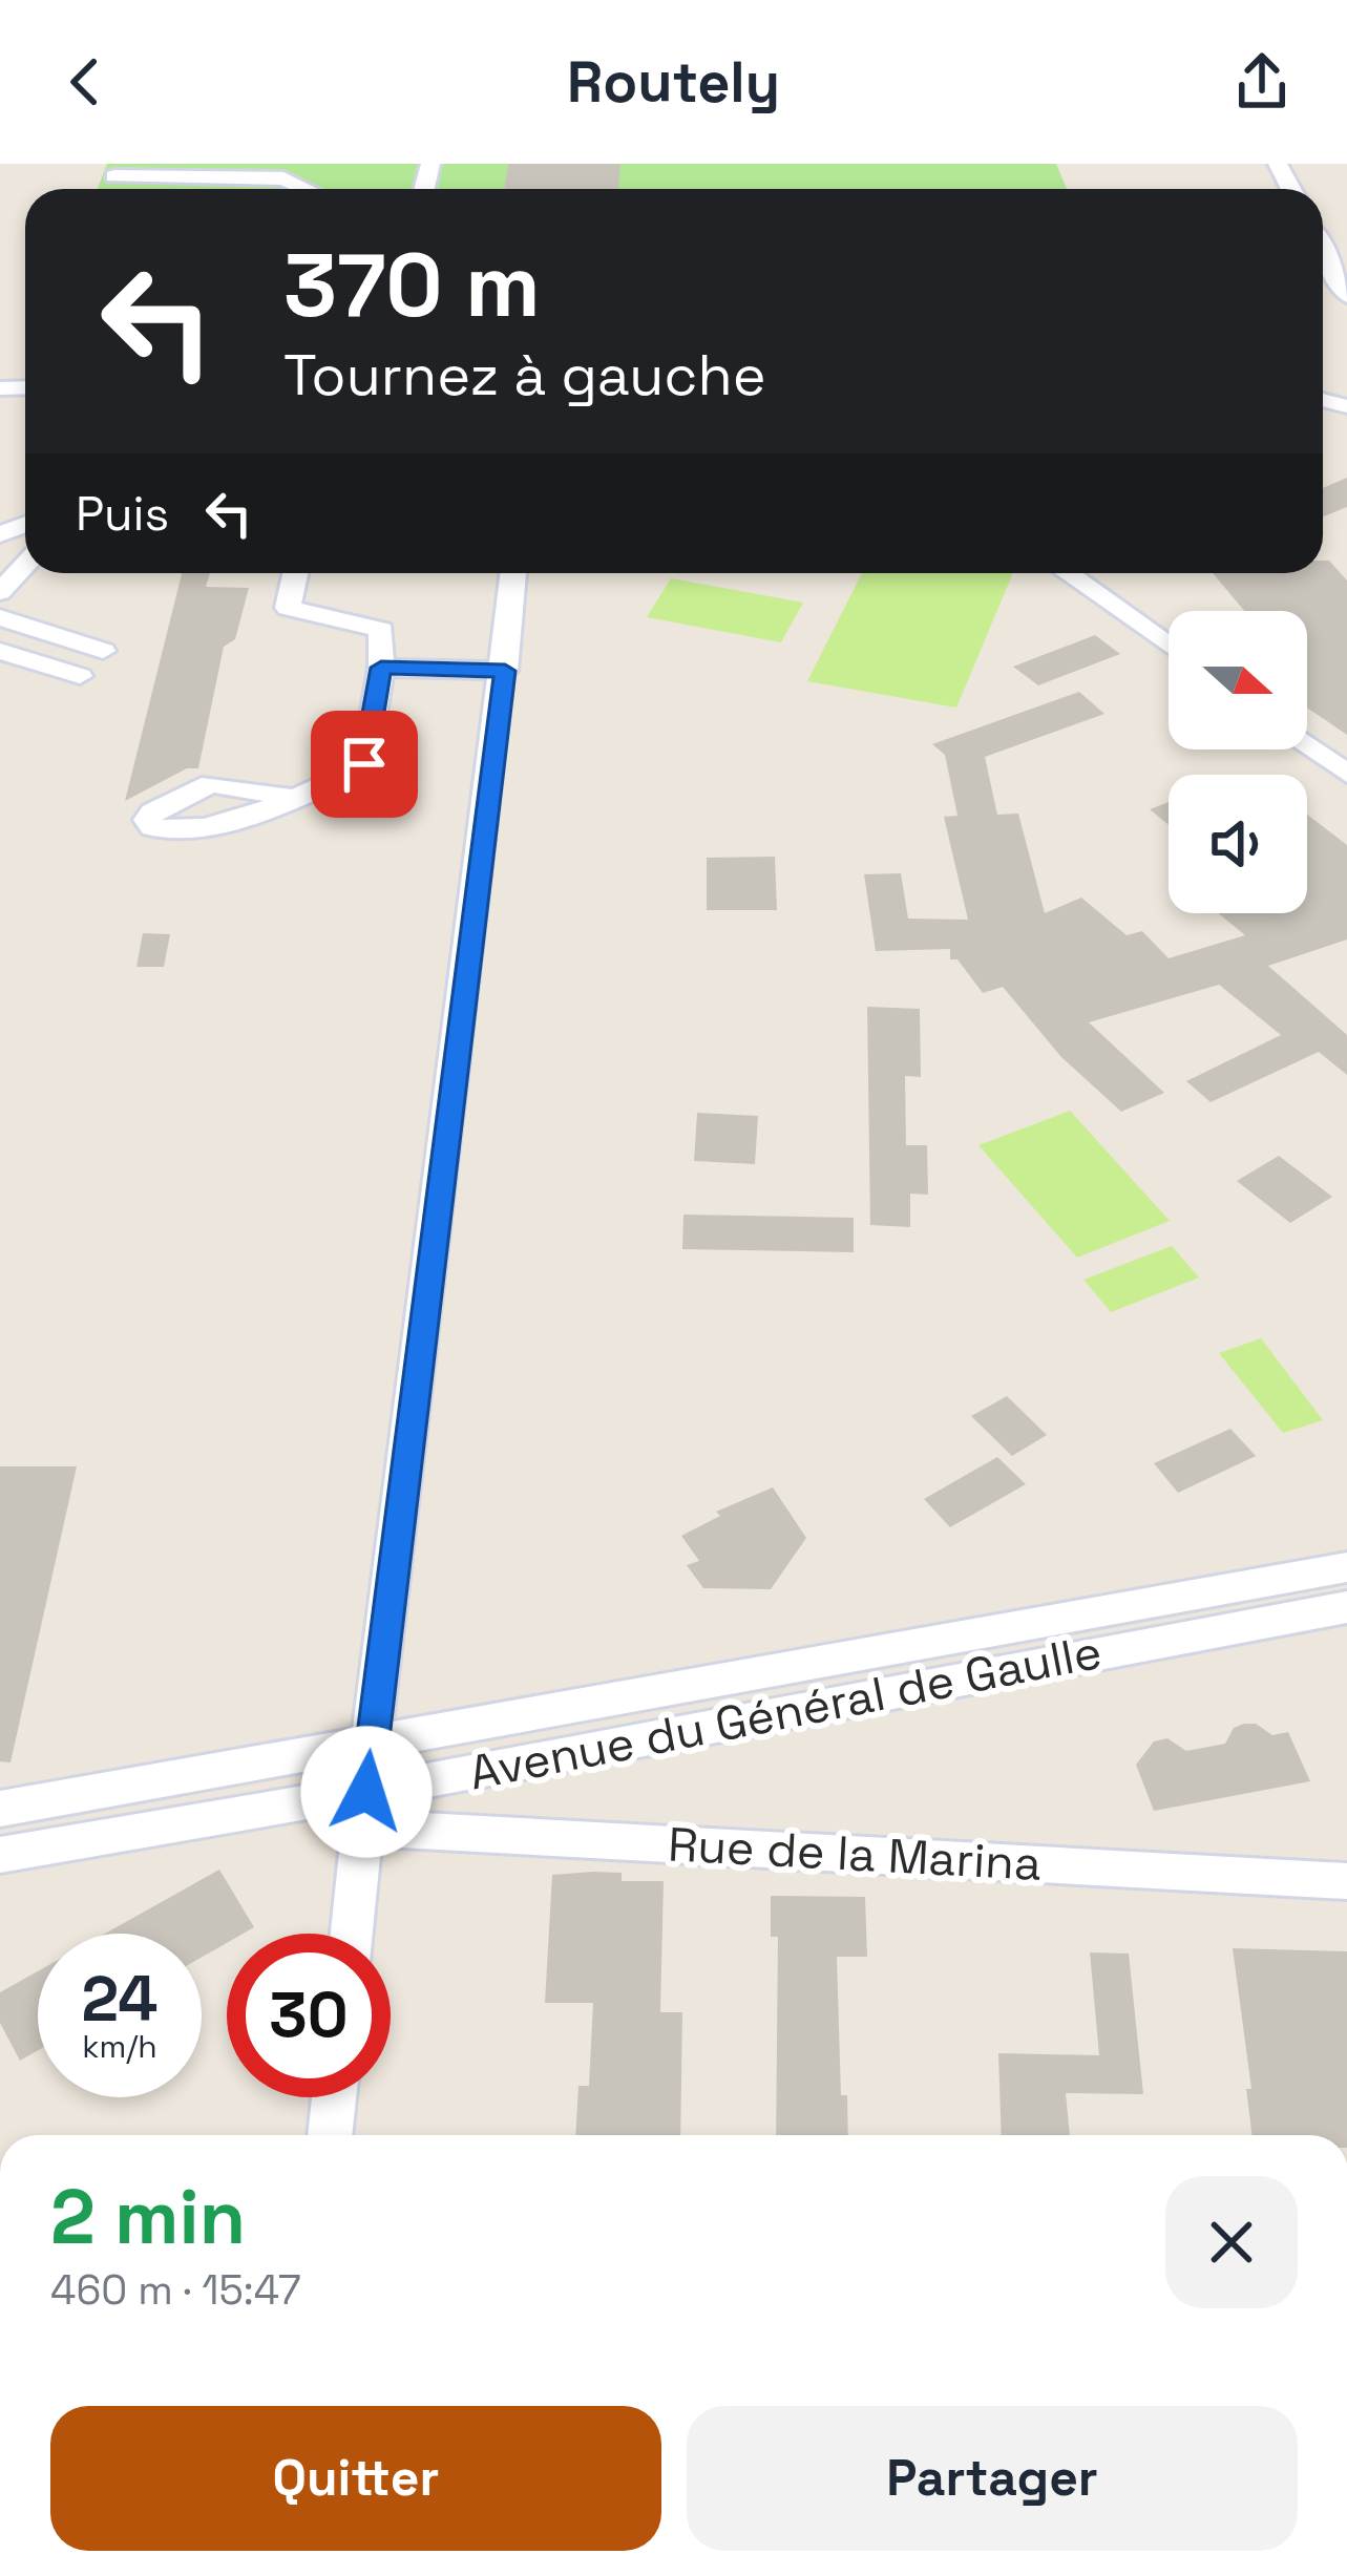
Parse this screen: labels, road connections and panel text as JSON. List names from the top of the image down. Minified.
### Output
{"streets":{"street":["Avenue du Général de Gaulle","Rue de la Marina"]},"crossings":[["Avenue du Général de Gaulle","Rue de la Marina"]],"north":"right","page":{"header":"Routely","turn":["370 m","Tournez à gauche"],"then":"Puis","speed":"24 km/h","limit":"30","heading":["2 min","460 m · 15:47"],"buttons":["Quitter","Partager"]}}
